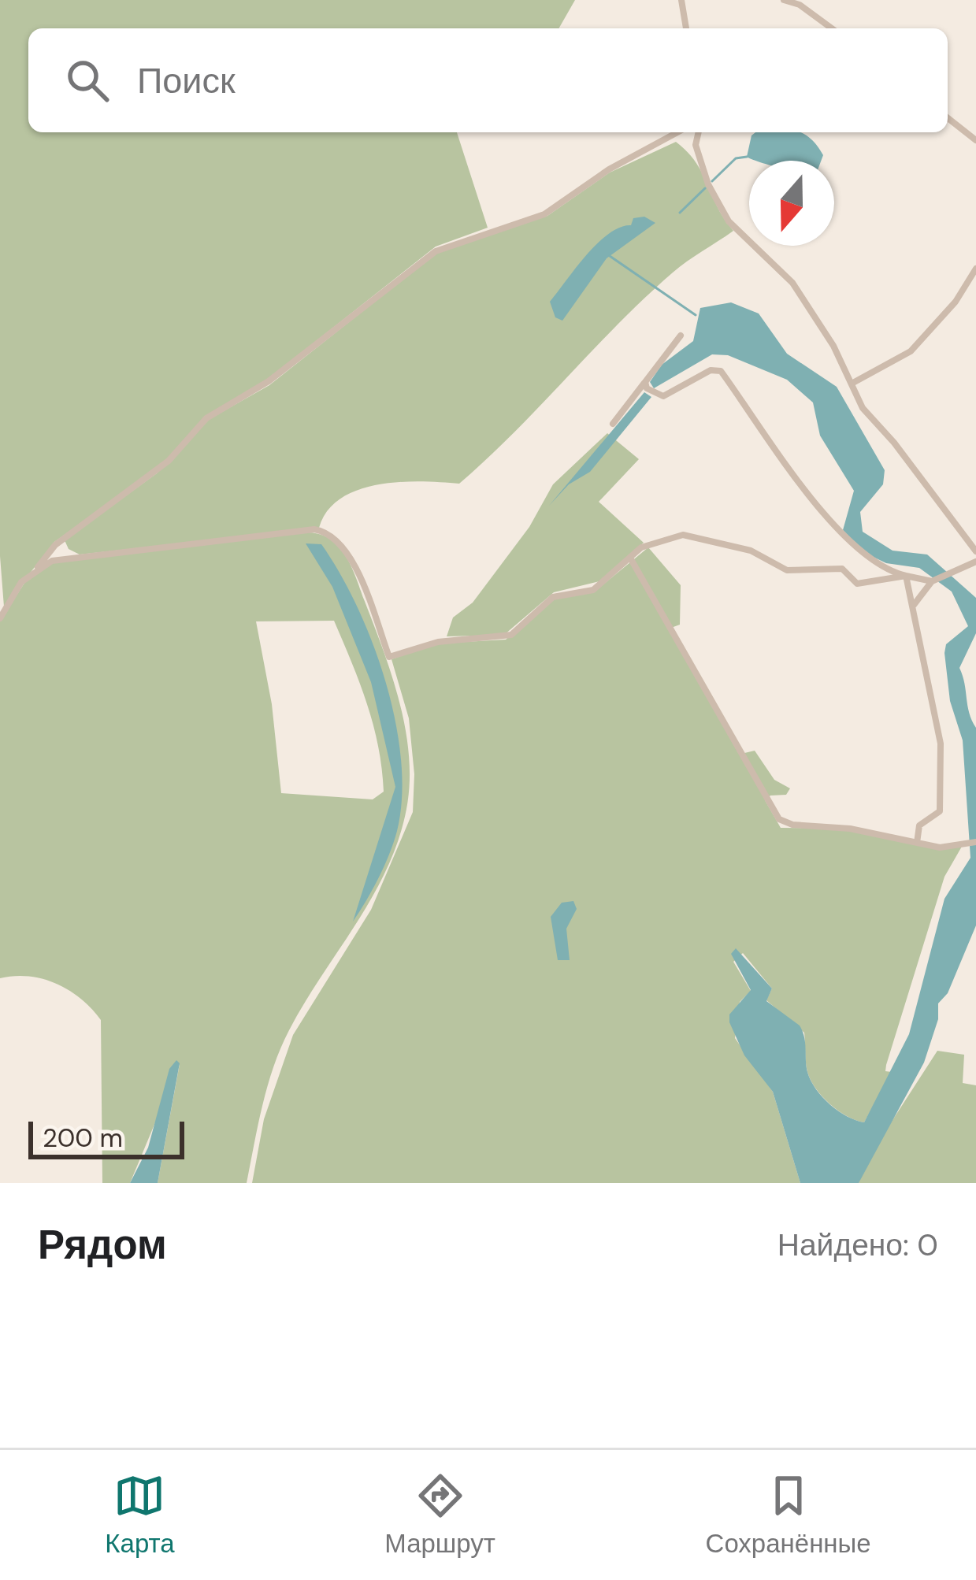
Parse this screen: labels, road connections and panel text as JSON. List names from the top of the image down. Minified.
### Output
{"scale_bar":"200 m","north":"bottom","page":{"search":"Поиск","scale":"200 m","heading":["Рядом","Найдено: 0"],"nav":["Карта","Маршрут","Сохранённые"]}}
